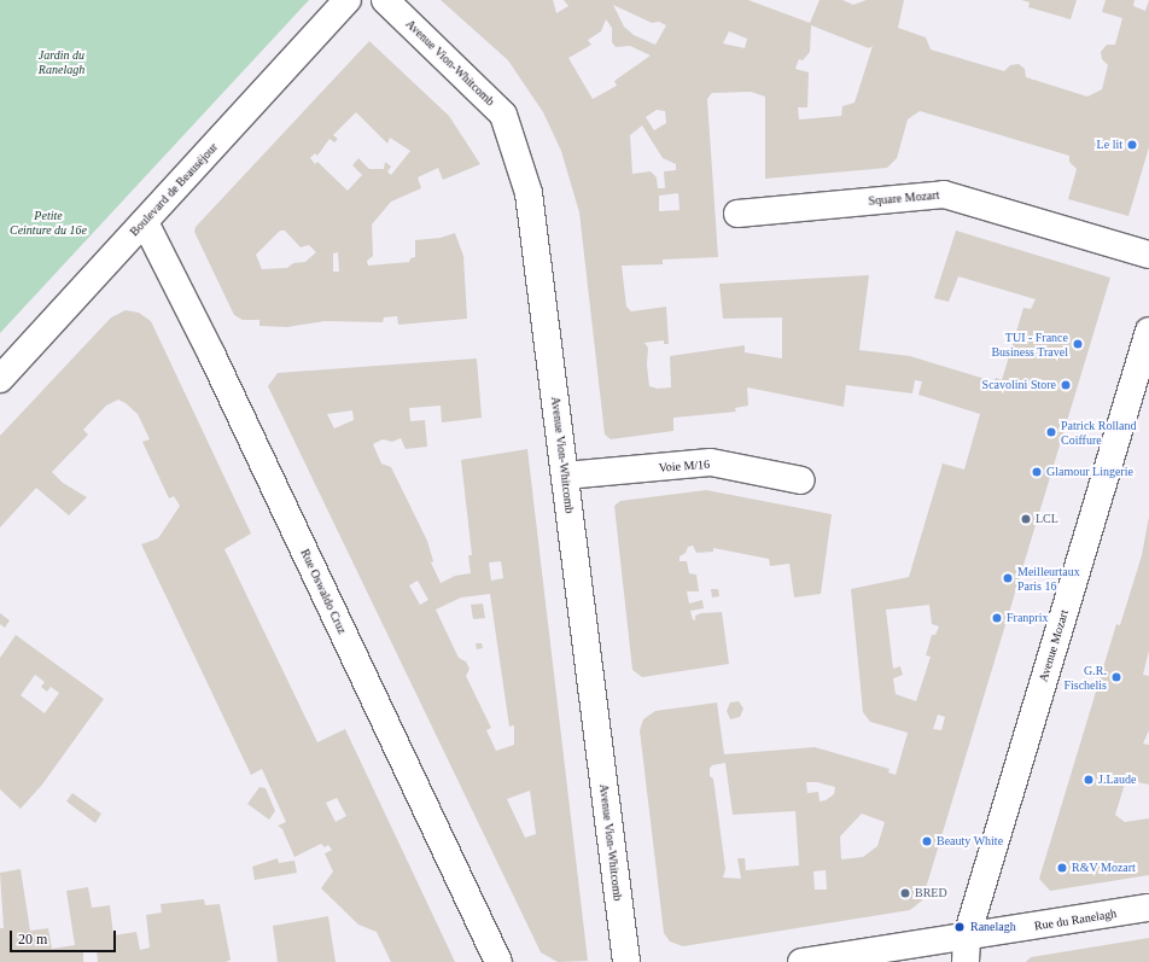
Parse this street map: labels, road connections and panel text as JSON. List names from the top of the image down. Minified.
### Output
{"streets":{"street":["Avenue Vion-Whitcomb","Boulevard de Beauséjour","Square Mozart","Voie M/16","Rue Oswaldo Cruz","Avenue Mozart","Rue du Ranelagh"]},"crossings":[["Avenue Vion-Whitcomb","Voie M/16"],["Boulevard de Beauséjour","Rue Oswaldo Cruz"],["Avenue Mozart","Rue du Ranelagh"]],"parks":["Jardin du Ranelagh","Petite Ceinture du 16e"],"places":["Le lit","TUI - France Business Travel","Scavolini Store","Patrick Rolland Coiffure","Glamour Lingerie","LCL","Meilleurtaux Paris 16","Franprix","G.R. Fischelis","J.Laude","Beauty White","R&V Mozart","BRED","Ranelagh"],"scale_bar":"20 m"}
